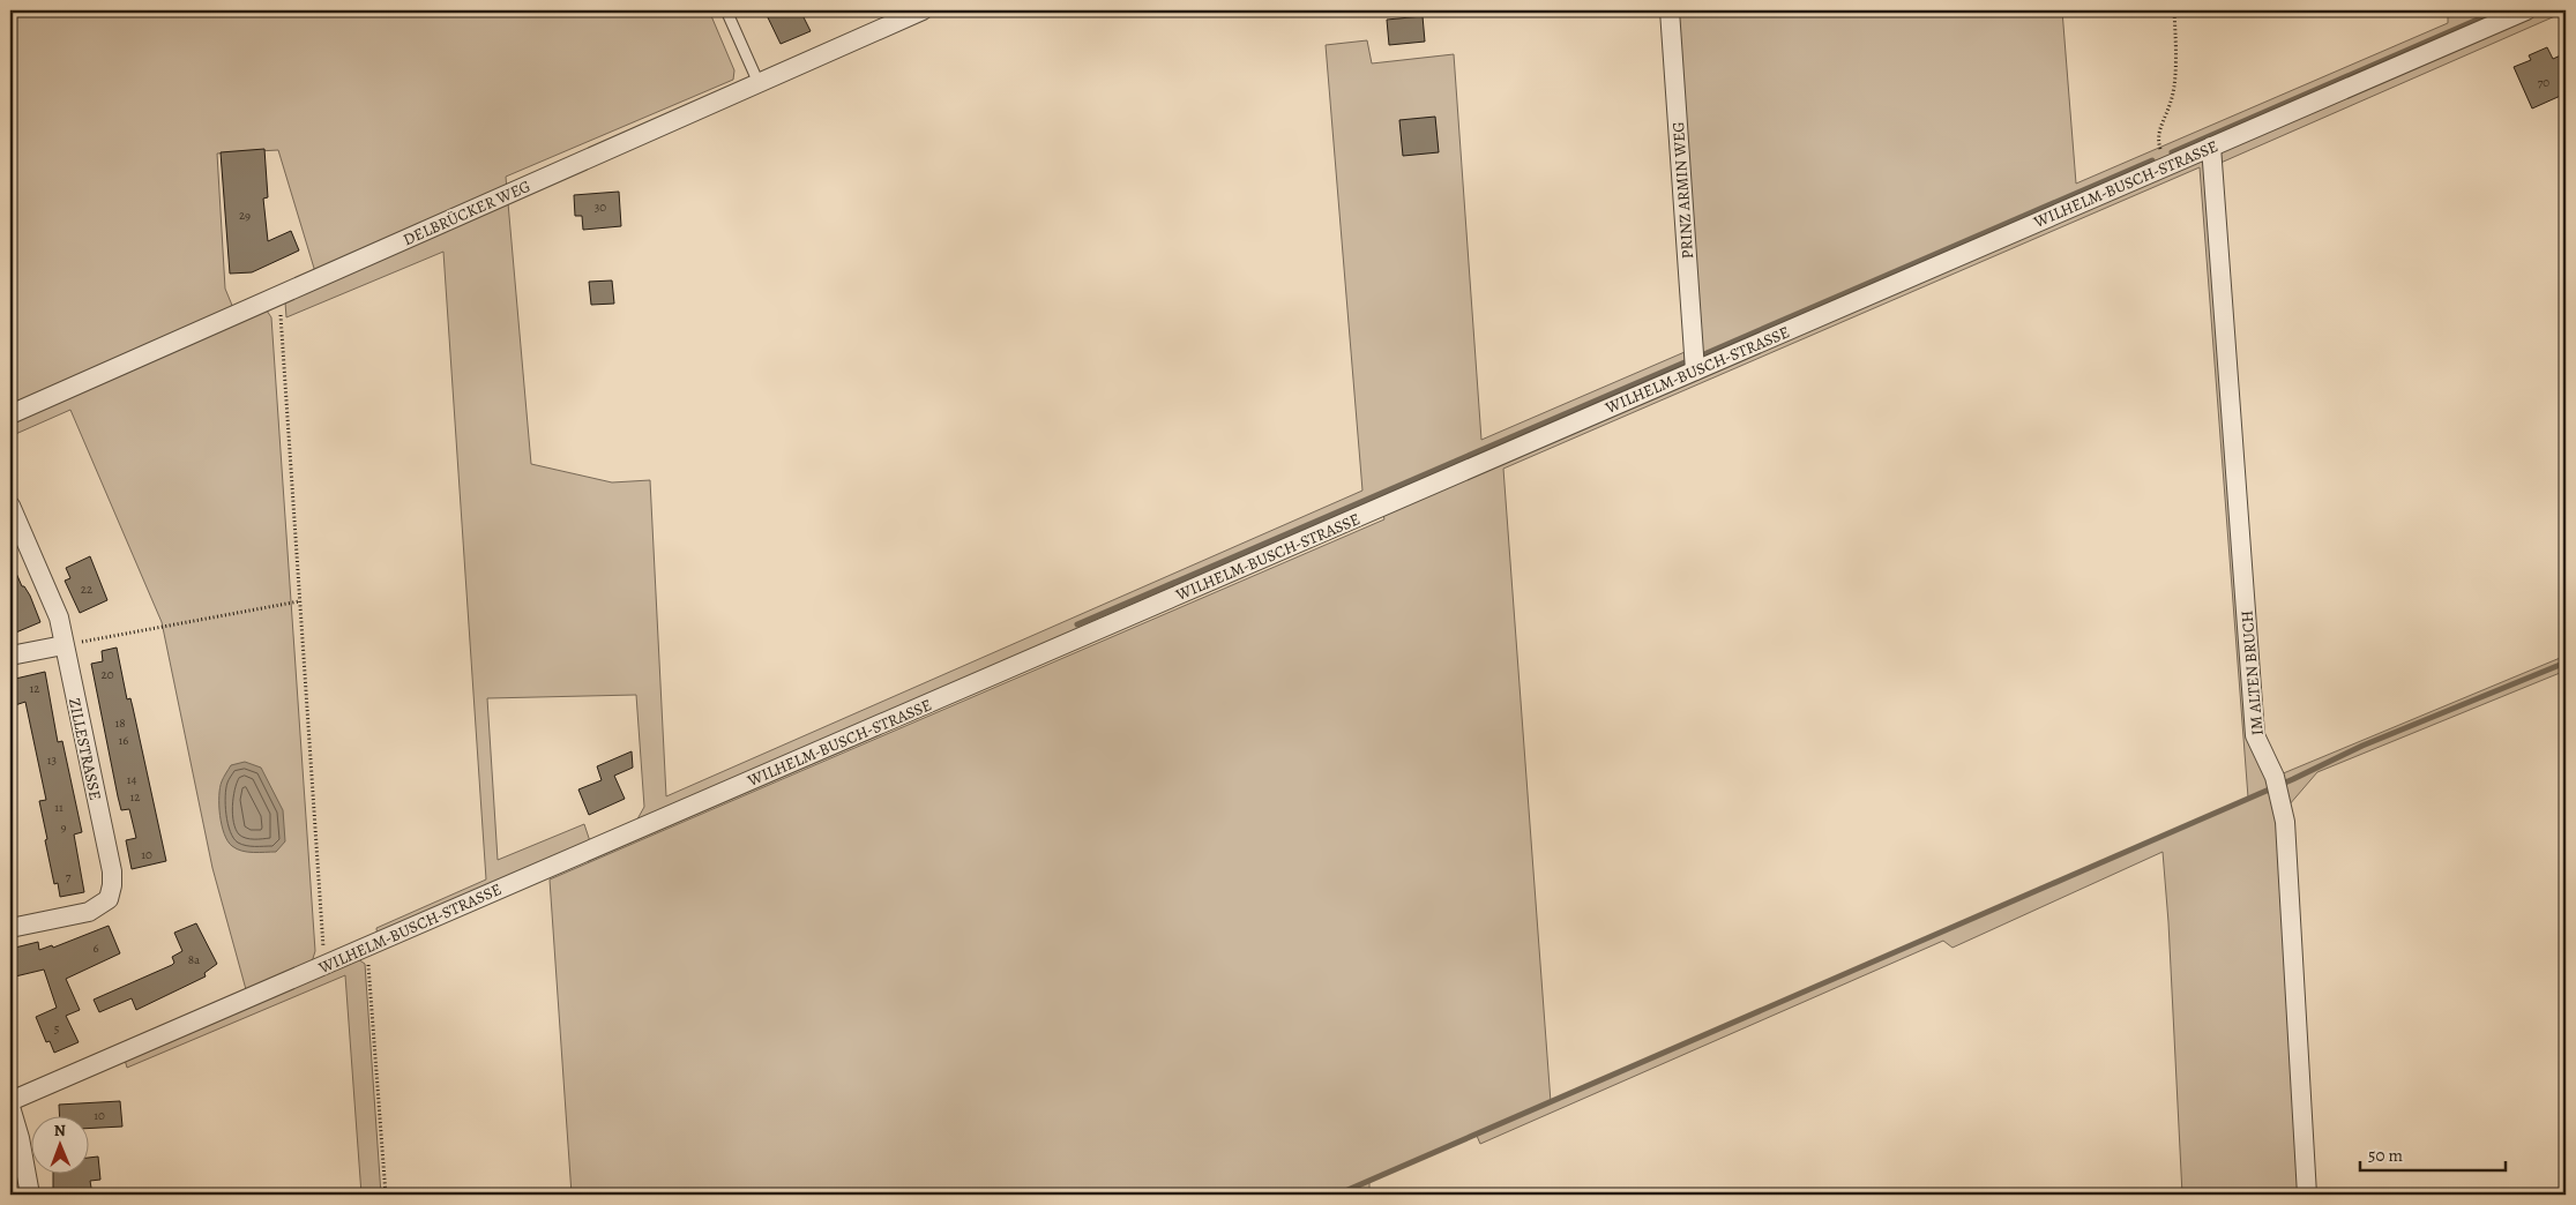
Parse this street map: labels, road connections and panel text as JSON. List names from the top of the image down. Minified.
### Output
{"streets":{"street":["WILHELM-BUSCH-STRASSE","PRINZ ARMIN WEG","DELBRÜCKER WEG","IM ALTEN BRUCH","ZILLESTRASSE"]},"crossings":[["WILHELM-BUSCH-STRASSE","PRINZ ARMIN WEG"],["WILHELM-BUSCH-STRASSE","IM ALTEN BRUCH"]],"house_numbers":["70","30","29","22","20","12","18","16","13","14","12","11","9","10","7","6","8a","5","10"],"scale_bar":"50 m","north":"top"}
